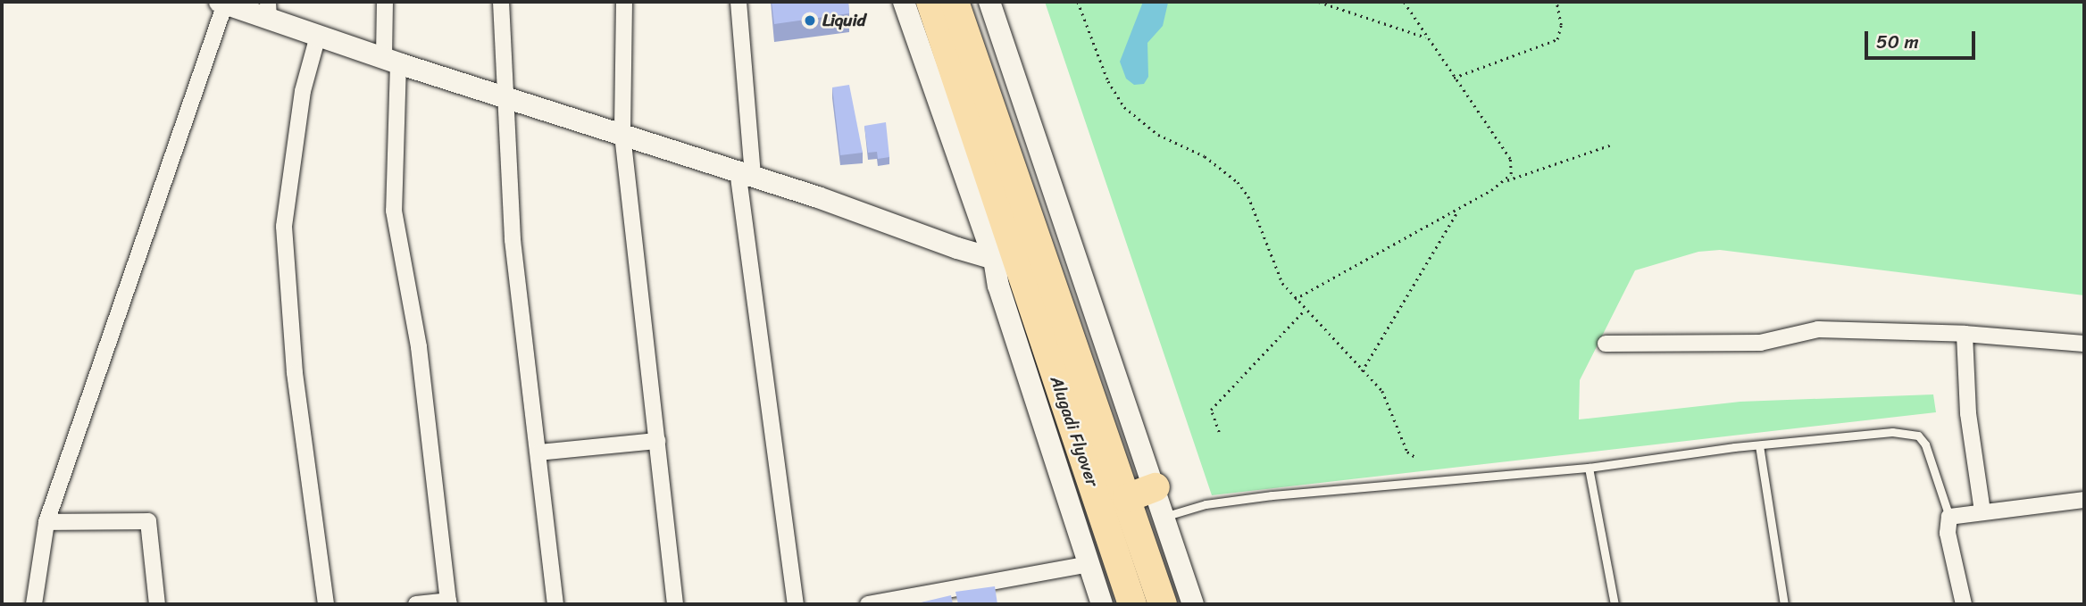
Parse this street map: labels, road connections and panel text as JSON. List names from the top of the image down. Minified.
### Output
{"streets":{"highway":["Alugadi Flyover"]},"places":["Liquid"],"scale_bar":"50 m"}
